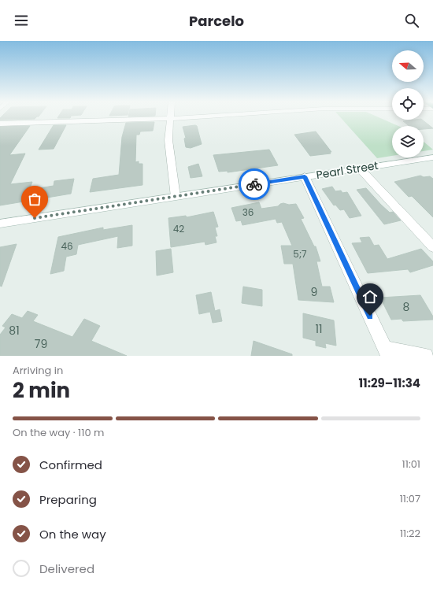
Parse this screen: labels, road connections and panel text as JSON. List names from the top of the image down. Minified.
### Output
{"streets":{"street":["Pearl Street"]},"house_numbers":["36","42","46","5;7","9","8","11","81","79"],"north":"left","page":{"header":"Parcelo","heading":["2 min","Arriving in","11:29–11:34"],"bar":"On the way · 110 m","list":[["Confirmed","11:01"],["Preparing","11:07"],["On the way","11:22"],"Delivered"]}}
